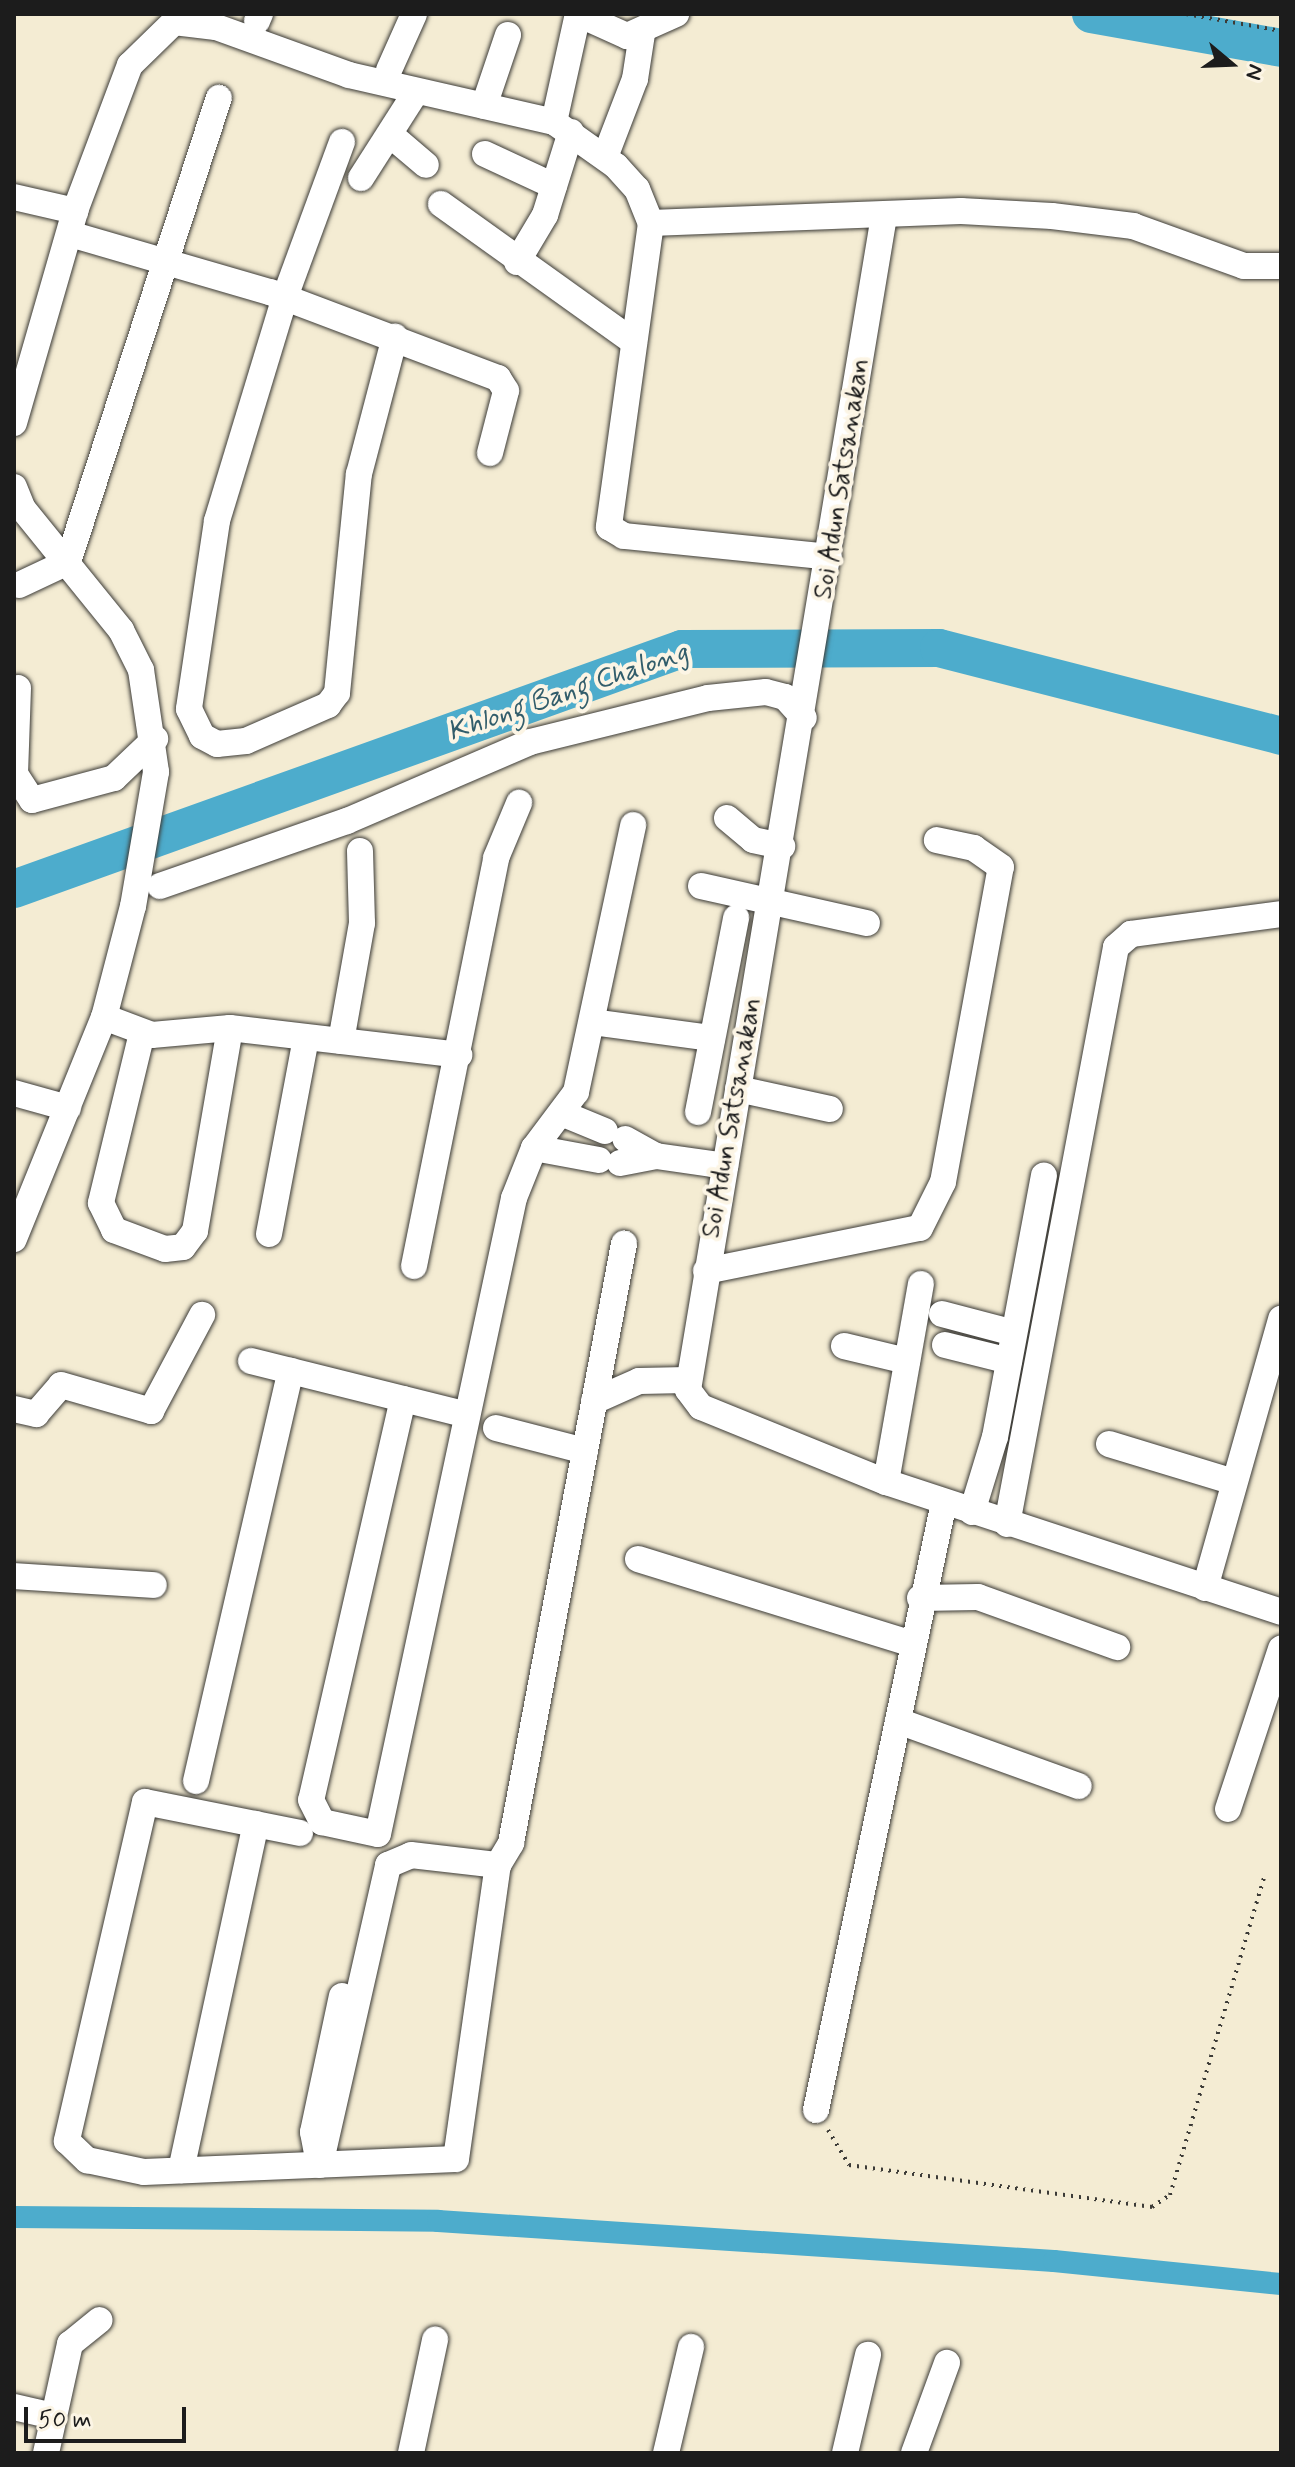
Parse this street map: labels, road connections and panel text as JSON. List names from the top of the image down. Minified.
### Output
{"streets":{"street":["Soi Adun Satsanakan"]},"water":["Khlong Bang Chalong"],"scale_bar":"50 m","north":"right"}
